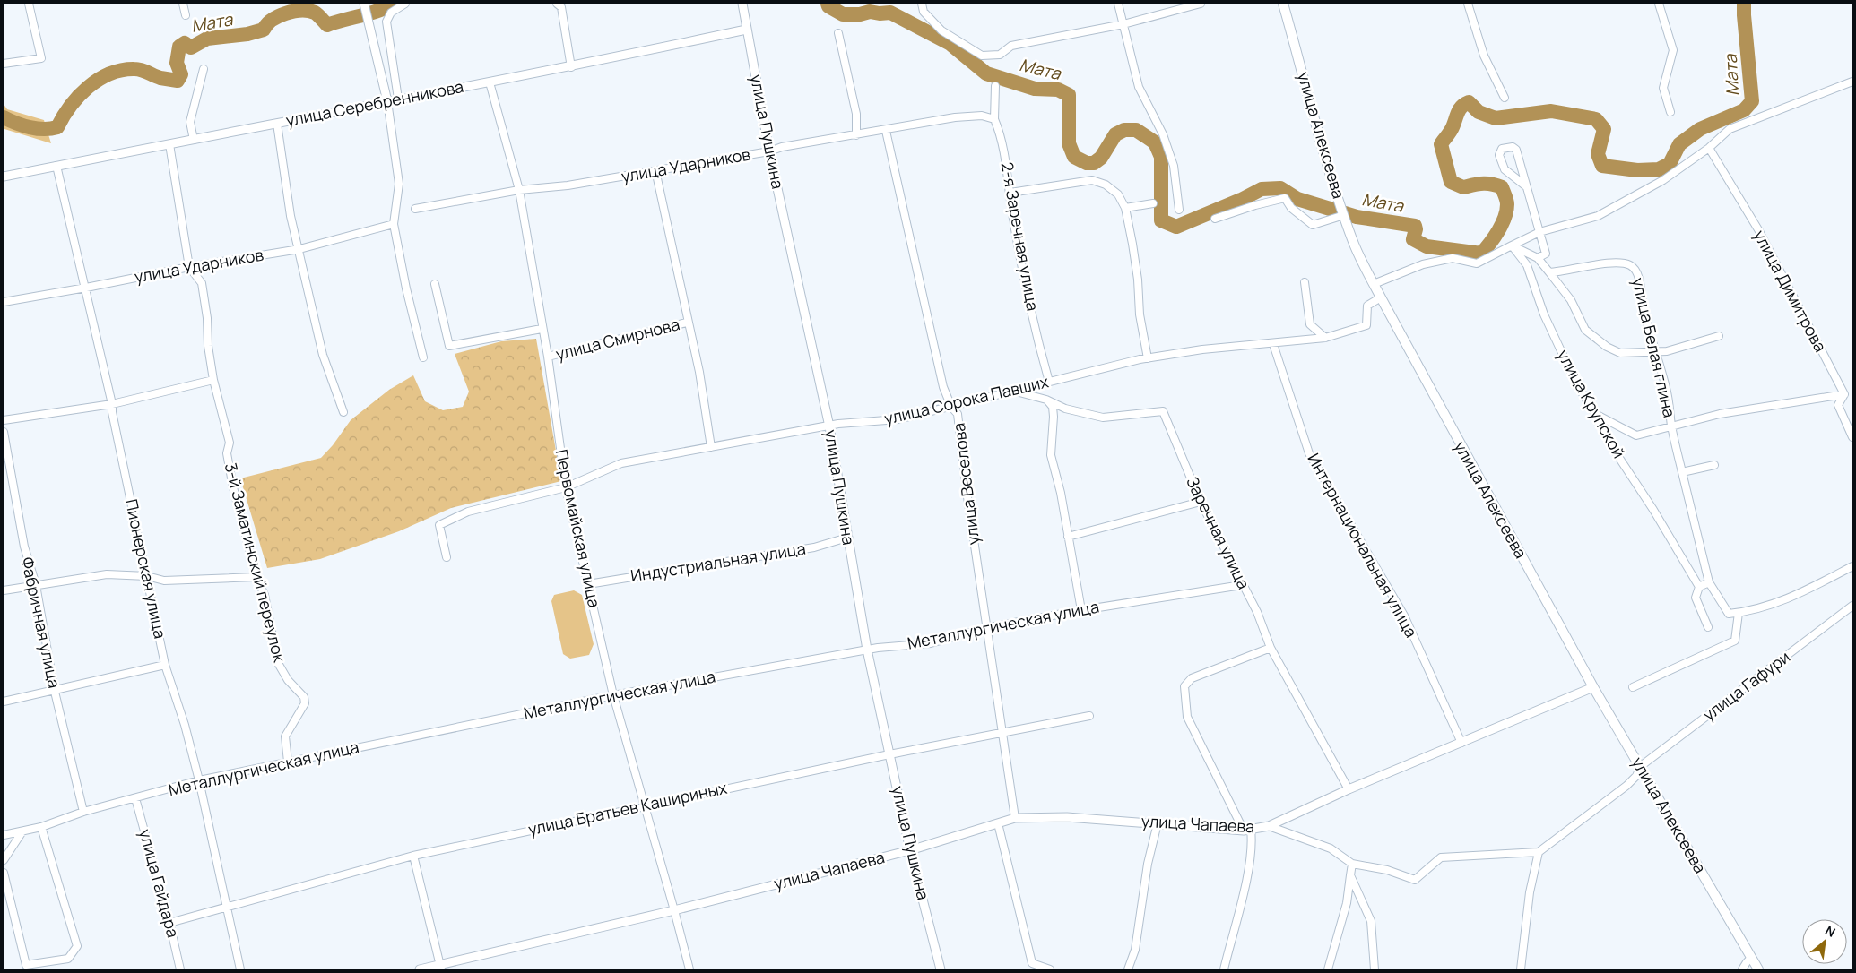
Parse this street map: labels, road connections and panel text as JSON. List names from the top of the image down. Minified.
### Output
{"streets":{"main road":["улица Алексеева"],"street":["улица Серебренникова","улица Пушкина","улица Ударников","2-я Заречная улица","улица Димитрова","улица Смирнова","улица Белая глина","улица Сорока Павших","улица Крупской","улица Веселова","Первомайская улица","Заречная улица","Интернациональная улица","3-й Заматинский переулок","Индустриальная улица","Пионерская улица","Фабричная улица","Металлургическая улица","улица Гафури","улица Братьев Кашириных","улица Чапаева","улица Гайдара"]},"crossings":[["улица Серебренникова","улица Пушкина"],["улица Серебренникова","Первомайская улица"],["улица Серебренникова","3-й Заматинский переулок"],["улица Серебренникова","Пионерская улица"],["улица Пушкина","улица Ударников"],["улица Пушкина","улица Сорока Павших"],["улица Пушкина","Индустриальная улица"],["улица Пушкина","Металлургическая улица"],["улица Пушкина","улица Братьев Кашириных"],["улица Пушкина","улица Чапаева"],["улица Алексеева","улица Сорока Павших"],["улица Алексеева","улица Гафури"],["улица Алексеева","улица Чапаева"],["улица Ударников","2-я Заречная улица"],["улица Ударников","улица Смирнова"],["улица Ударников","улица Веселова"],["улица Ударников","Первомайская улица"],["улица Ударников","3-й Заматинский переулок"],["улица Ударников","Пионерская улица"],["2-я Заречная улица","улица Сорока Павших"],["улица Смирнова","улица Сорока Павших"],["улица Смирнова","Первомайская улица"],["улица Сорока Павших","улица Веселова"],["улица Сорока Павших","Первомайская улица"],["улица Сорока Павших","Заречная улица"],["улица Сорока Павших","Интернациональная улица"],["улица Веселова","Металлургическая улица"],["улица Веселова","улица Братьев Кашириных"],["улица Веселова","улица Чапаева"],["Первомайская улица","Индустриальная улица"],["Первомайская улица","Металлургическая улица"],["Первомайская улица","улица Братьев Кашириных"],["Первомайская улица","улица Чапаева"],["Заречная улица","Металлургическая улица"],["Заречная улица","улица Чапаева"],["Интернациональная улица","улица Чапаева"],["3-й Заматинский переулок","Металлургическая улица"],["Пионерская улица","Металлургическая улица"],["Пионерская улица","улица Братьев Кашириных"],["Фабричная улица","Металлургическая улица"],["Металлургическая улица","улица Гайдара"],["улица Гафури","улица Чапаева"],["улица Братьев Кашириных","улица Гайдара"]],"water":["Мата"],"north":"top right"}
